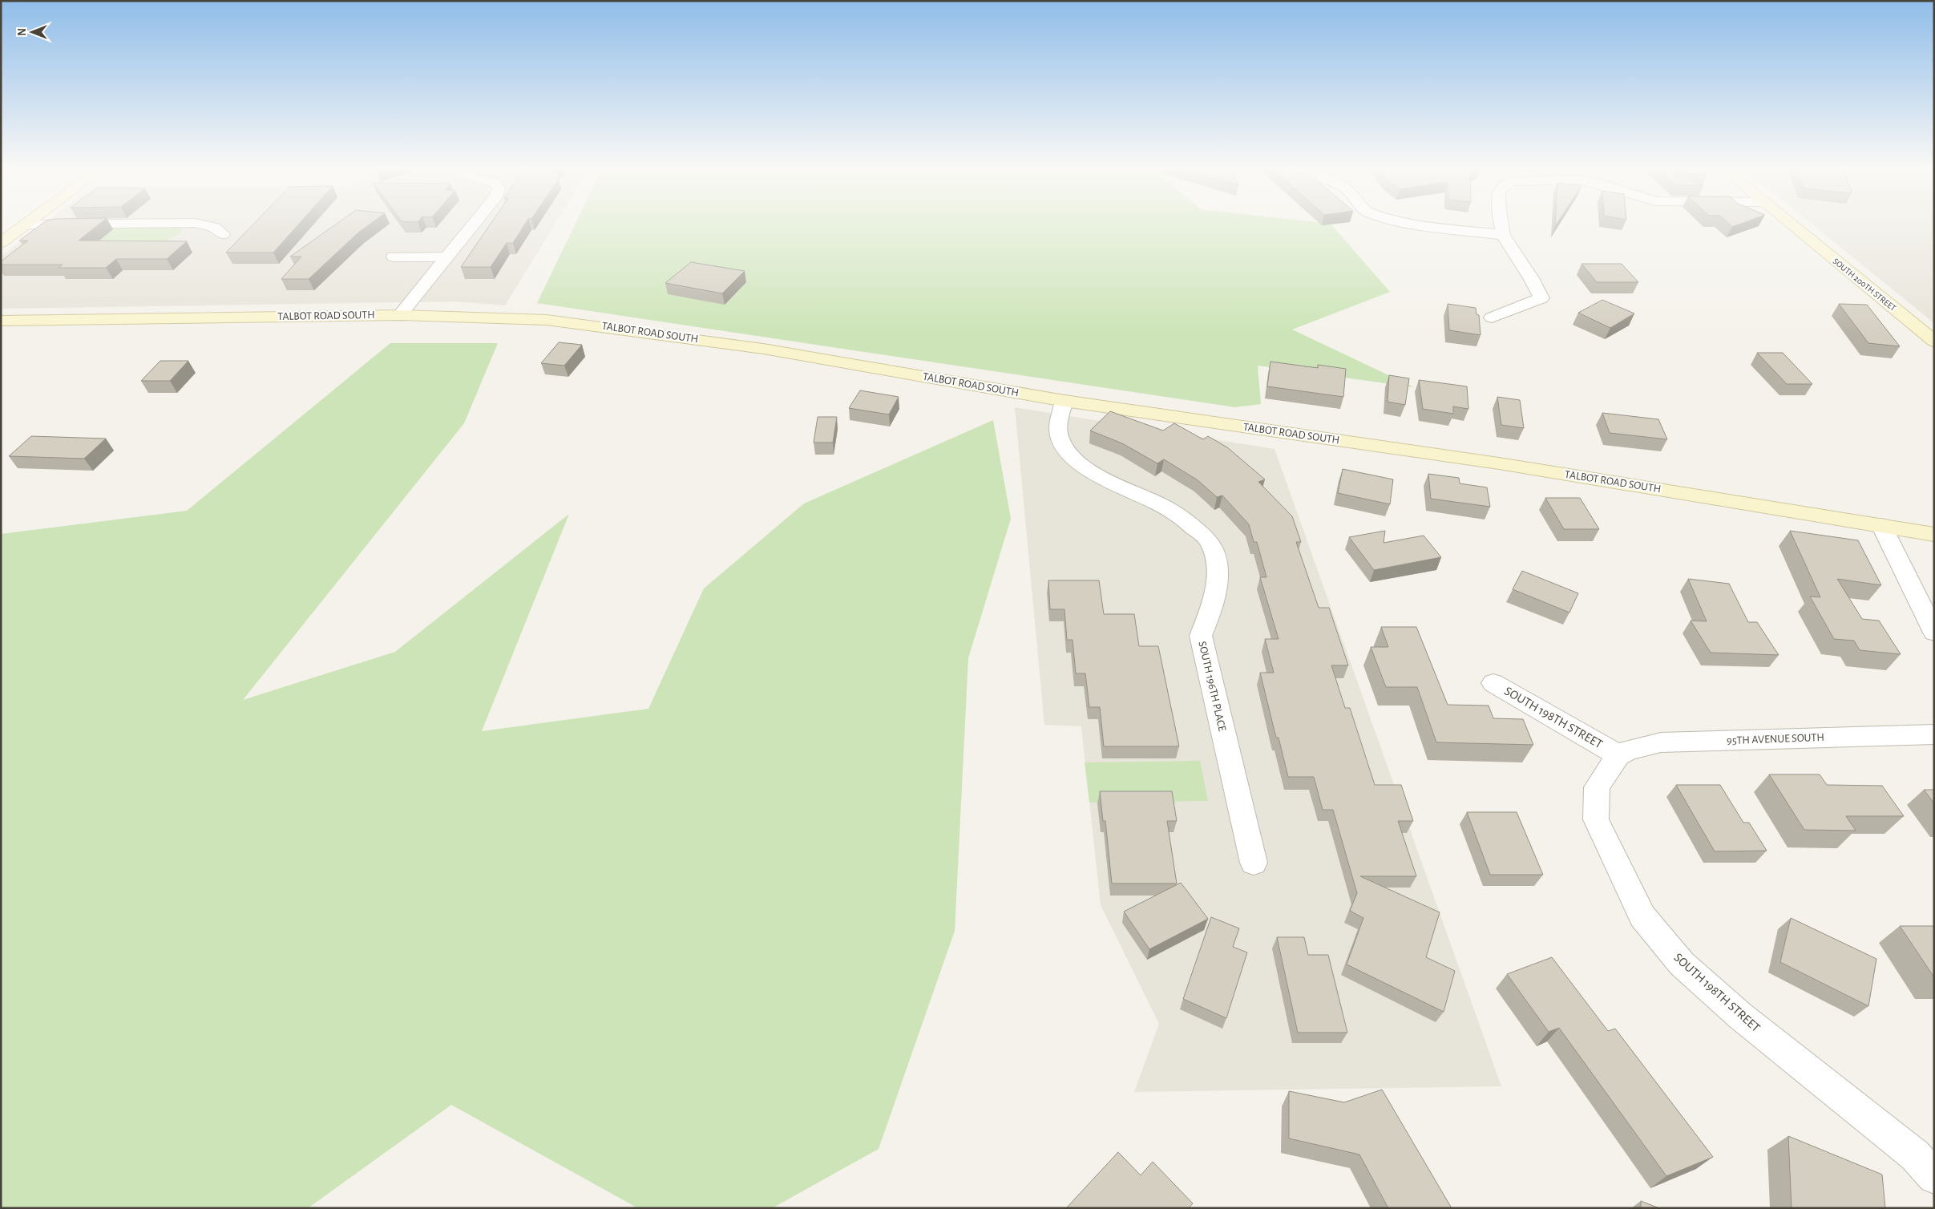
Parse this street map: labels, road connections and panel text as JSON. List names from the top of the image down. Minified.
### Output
{"streets":{"street":["SOUTH 200TH STREET","TALBOT ROAD SOUTH","SOUTH 196TH PLACE","SOUTH 198TH STREET","95TH AVENUE SOUTH"]},"crossings":[["TALBOT ROAD SOUTH","SOUTH 196TH PLACE"],["SOUTH 198TH STREET","95TH AVENUE SOUTH"]],"north":"left"}
